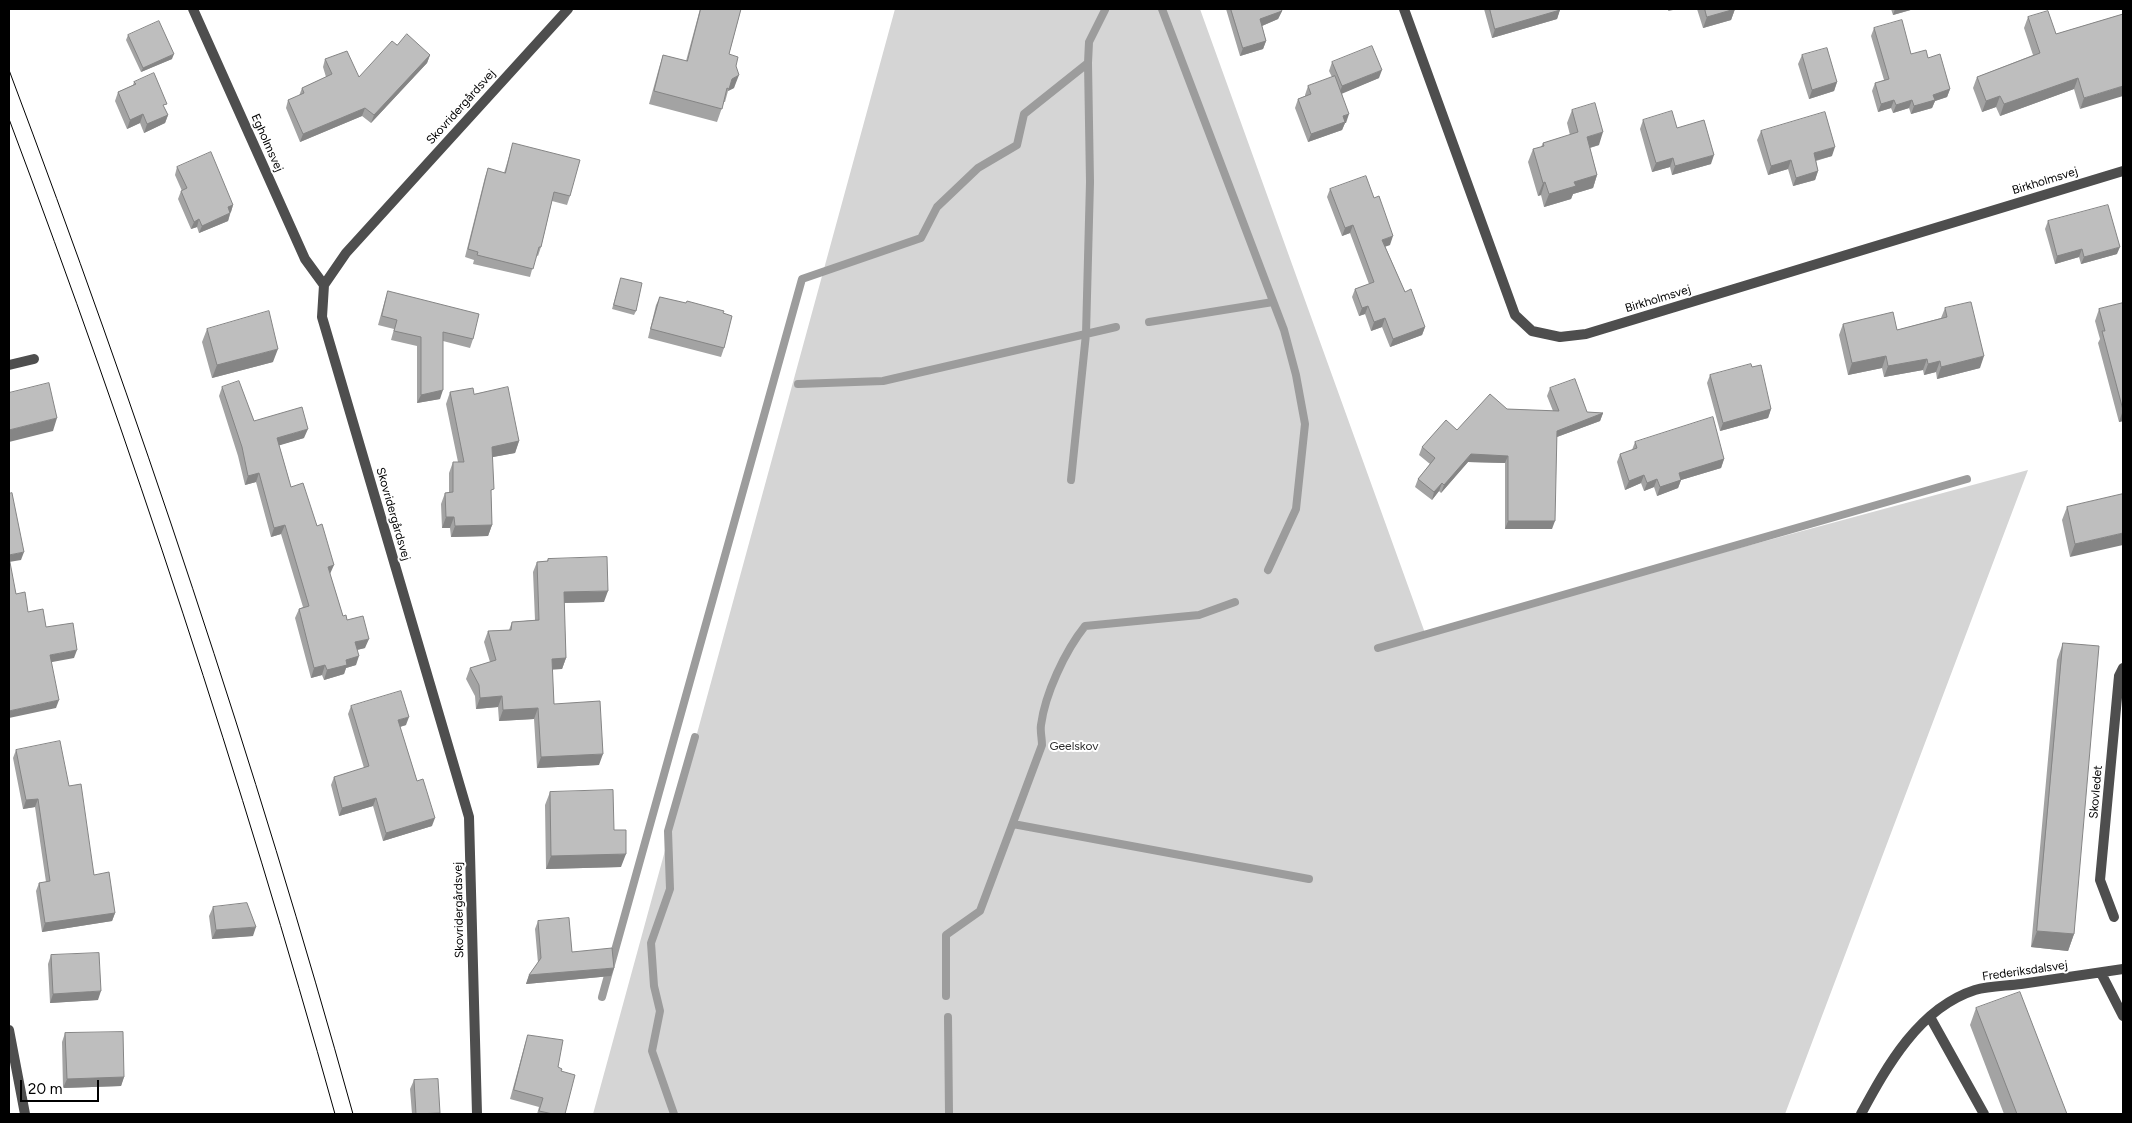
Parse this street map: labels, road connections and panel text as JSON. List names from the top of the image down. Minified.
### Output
{"streets":{"street":["Skovridergårdsvej","Egholmsvej","Birkholmsvej","Skovledet","Frederiksdalsvej"]},"crossings":[["Skovridergårdsvej","Egholmsvej"]],"parks":["Geelskov"],"scale_bar":"20 m"}
